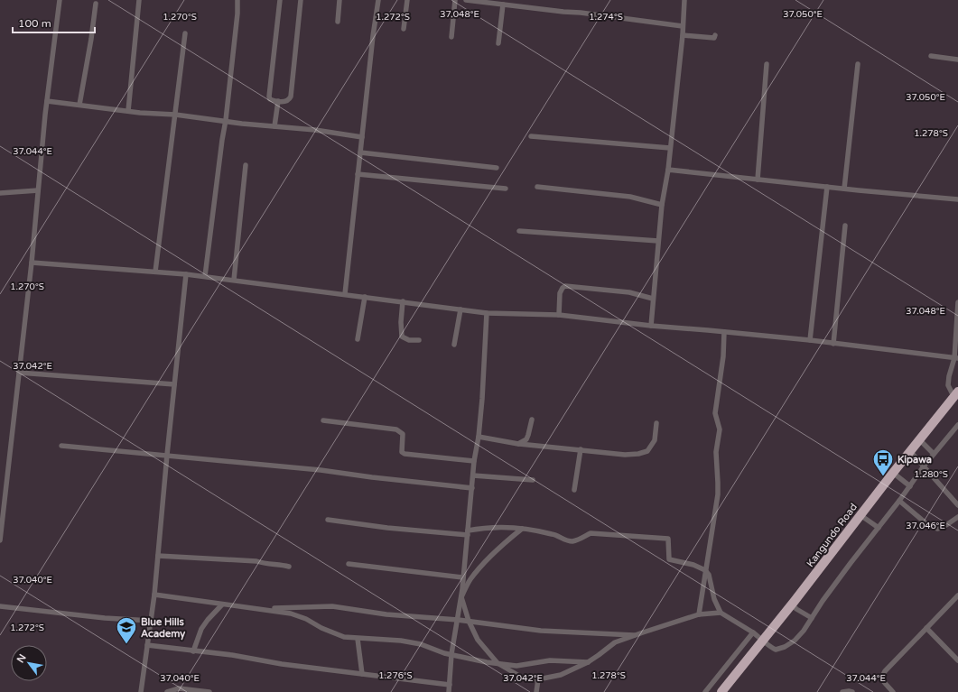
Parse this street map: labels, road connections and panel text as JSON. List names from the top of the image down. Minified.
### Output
{"streets":{"highway":["Kangundo Road"]},"places":{"bus stop":["Kipawa"],"school or university":["Blue Hills Academy"]},"scale_bar":"100 m","north":"top left","coordinates":["37.050°E","37.048°E","1.270°S","1.272°S","1.274°S","1.278°S","37.044°E","37.042°E","1.280°S","37.046°E","37.040°E","1.276°S"]}
